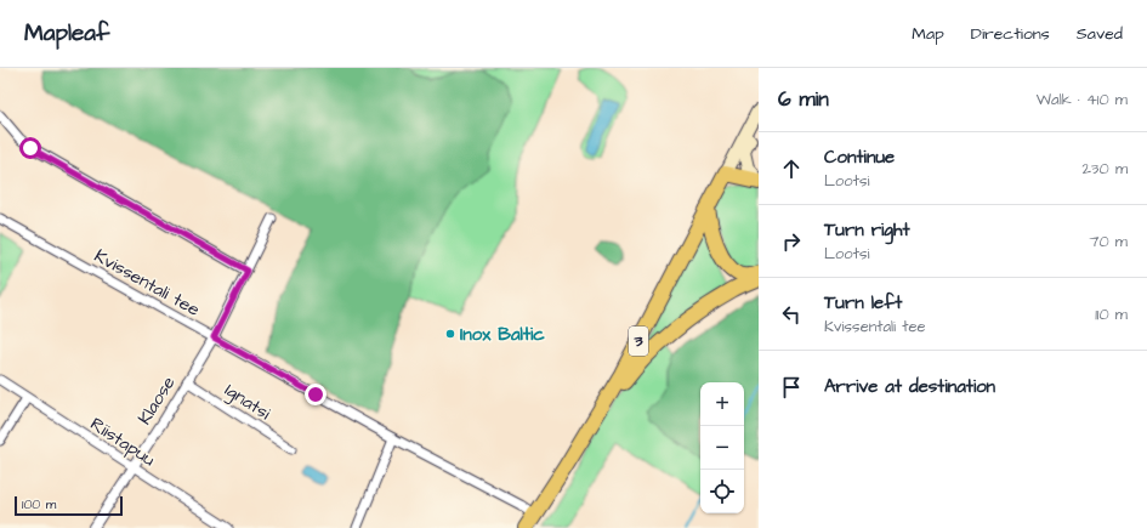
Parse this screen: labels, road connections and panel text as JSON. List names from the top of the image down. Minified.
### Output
{"streets":{"highway":["3"],"street":["Kvissentali tee","Klaose","Ignatsi","Riistapuu"]},"crossings":[["Kvissentali tee","3"],["Kvissentali tee","Klaose"],["Klaose","Ignatsi"],["Klaose","Riistapuu"]],"places":["Inox Baltic"],"scale_bar":"100 m","page":{"header":"Mapleaf","nav":["Map","Directions","Saved"],"heading":["6 min","Walk · 410 m"],"list":[["Continue","Lootsi","230 m"],["Turn right","Lootsi","70 m"],["Turn left","Kvissentali tee","110 m"],"Arrive at destination"],"map_buttons":["+","−"],"scale":"100 m"}}
